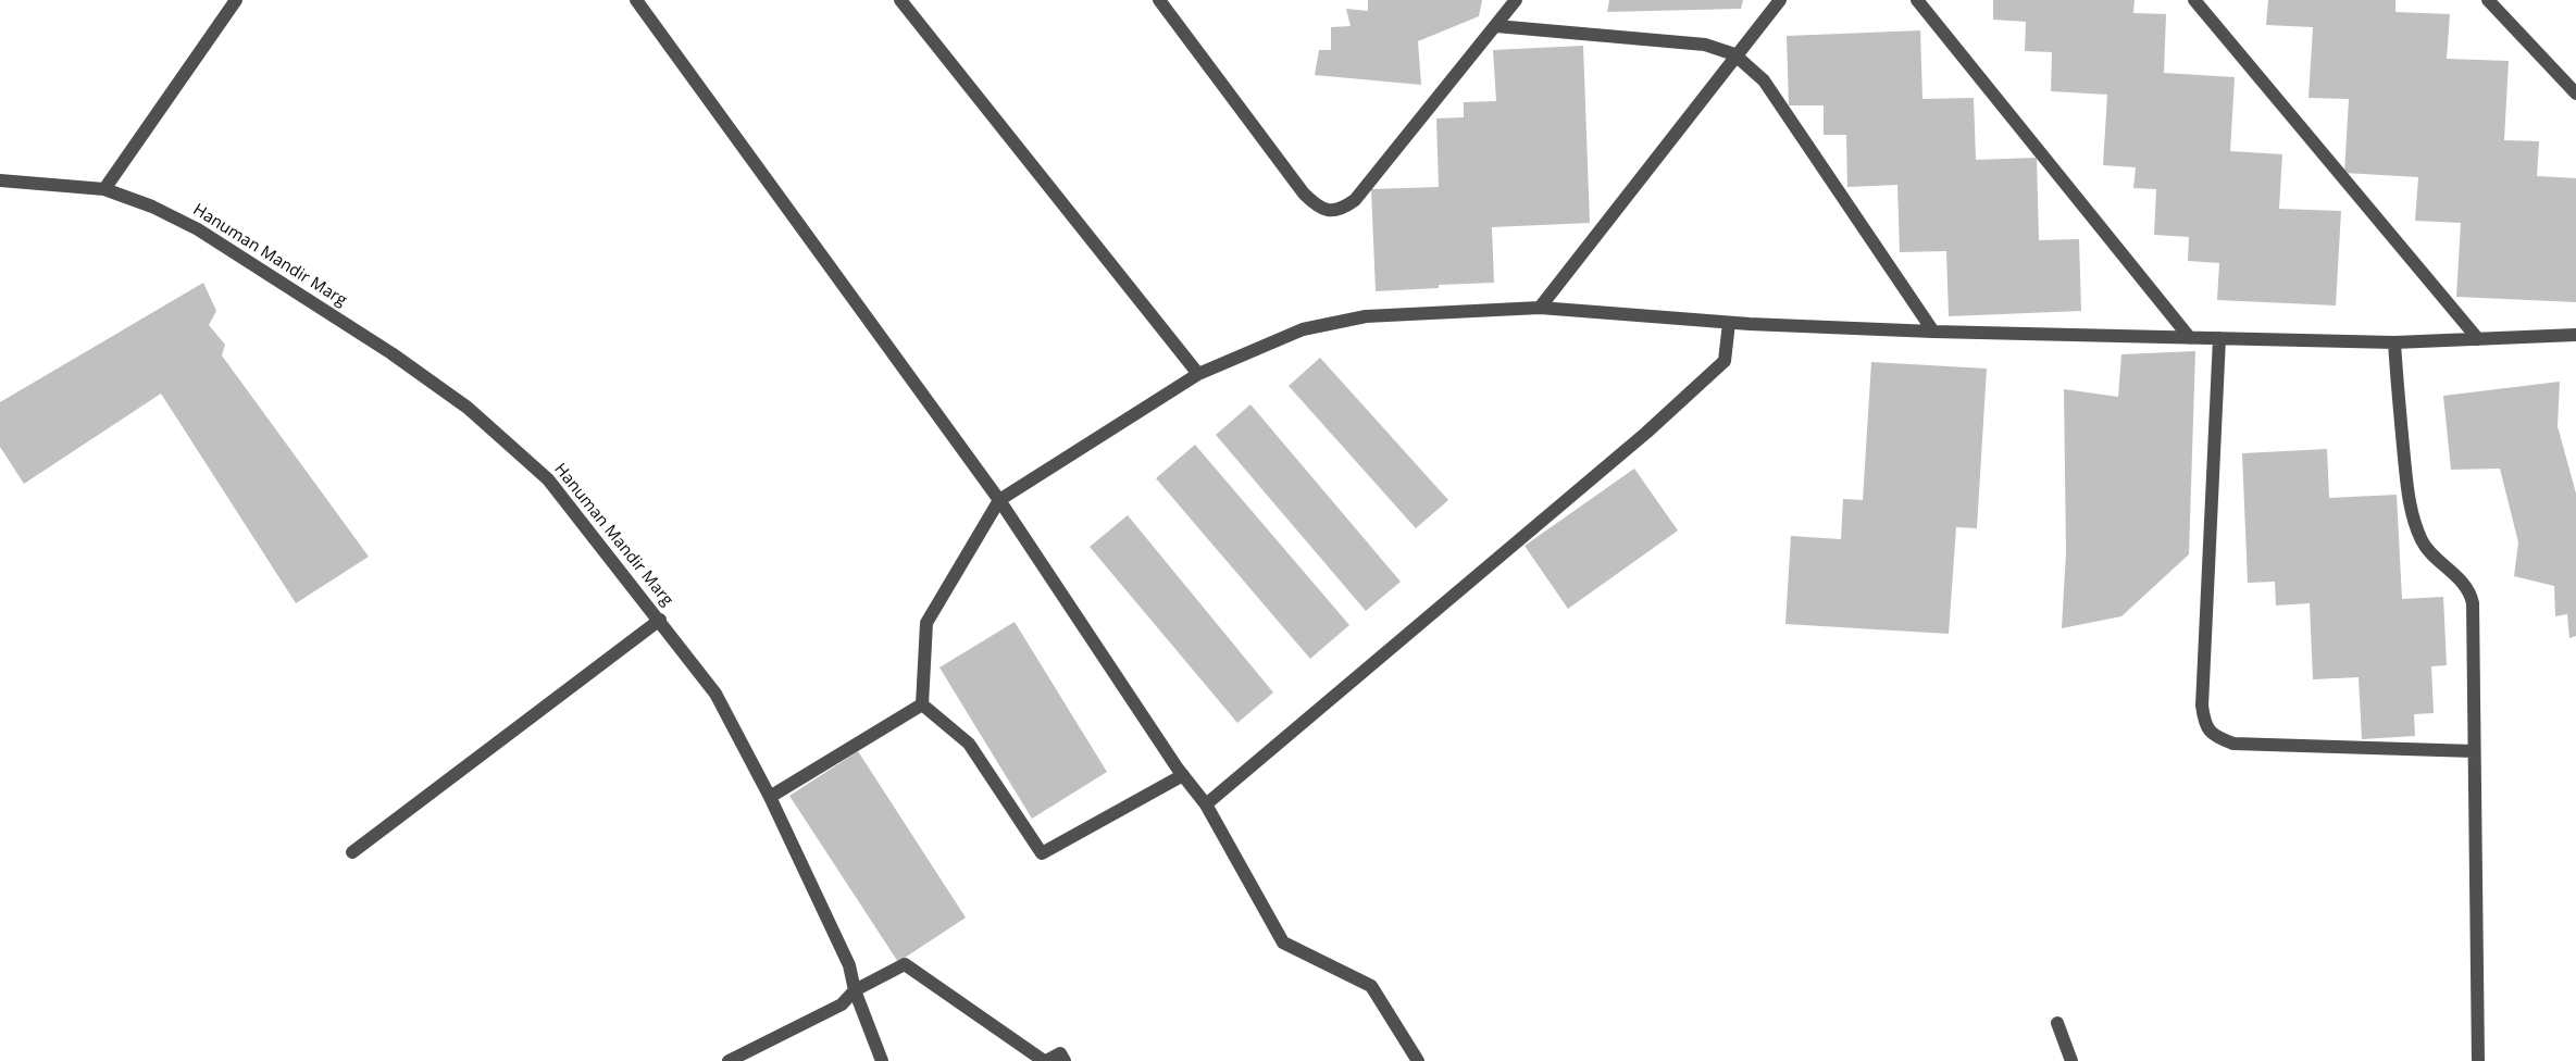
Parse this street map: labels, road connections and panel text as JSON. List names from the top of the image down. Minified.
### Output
{"streets":{"street":["Hanuman Mandir Marg"]}}
